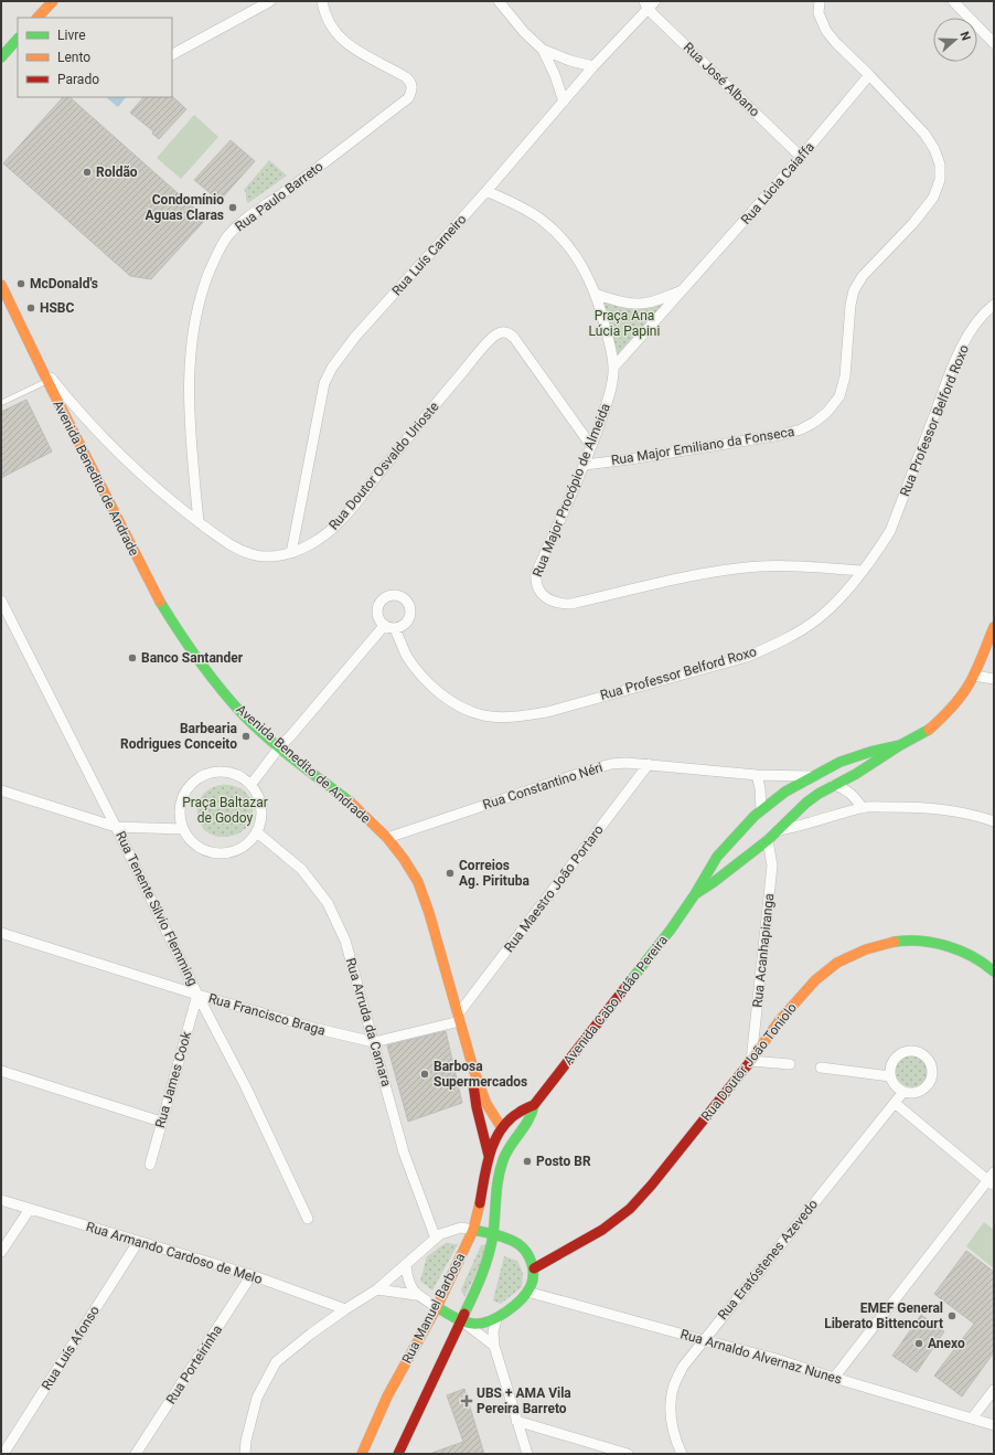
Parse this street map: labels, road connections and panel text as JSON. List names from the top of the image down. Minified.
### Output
{"streets":{"main road":["Avenida Benedito de Andrade","Avenida Cabo Adão Pereira","Rua Doutor João Toniolo","Rua Manuel Barbosa"],"street":["Rua José Albano","Rua Lúcia Caiaffa","Rua Paulo Barreto","Rua Luís Carneiro","Rua Professor Belford Roxo","Rua Major Emiliano da Fonseca","Rua Doutor Osvaldo Urioste","Rua Major Procópio de Almeida","Rua Constantino Néri","Rua Maestro João Portaro","Rua Tenente Silvio Flemming","Rua Acanhapiranga","Rua Francisco Braga","Rua Arruda da Camara","Rua James Cook","Rua Armando Cardoso de Melo","Rua Eratóstenes Azevedo","Rua Luís Afonso","Rua Arnaldo Alvernaz Nunes","Rua Porteirinha"]},"crossings":[["Rua José Albano","Rua Lúcia Caiaffa"],["Rua José Albano","Rua Luís Carneiro"],["Rua Lúcia Caiaffa","Rua Major Emiliano da Fonseca"],["Rua Lúcia Caiaffa","Rua Major Procópio de Almeida"],["Rua Paulo Barreto","Rua Doutor Osvaldo Urioste"],["Rua Luís Carneiro","Rua Doutor Osvaldo Urioste"],["Rua Luís Carneiro","Rua Major Procópio de Almeida"],["Rua Professor Belford Roxo","Rua Major Procópio de Almeida"],["Rua Major Emiliano da Fonseca","Rua Major Procópio de Almeida"],["Rua Doutor Osvaldo Urioste","Avenida Benedito de Andrade"],["Rua Doutor Osvaldo Urioste","Rua Major Procópio de Almeida"],["Avenida Benedito de Andrade","Rua Constantino Néri"],["Avenida Benedito de Andrade","Rua Maestro João Portaro"],["Avenida Benedito de Andrade","Avenida Cabo Adão Pereira"],["Avenida Benedito de Andrade","Rua Francisco Braga"],["Avenida Benedito de Andrade","Rua Manuel Barbosa"],["Rua Constantino Néri","Rua Maestro João Portaro"],["Rua Constantino Néri","Avenida Cabo Adão Pereira"],["Rua Maestro João Portaro","Rua Francisco Braga"],["Rua Tenente Silvio Flemming","Rua Francisco Braga"],["Rua Tenente Silvio Flemming","Rua James Cook"],["Rua Acanhapiranga","Avenida Cabo Adão Pereira"],["Rua Acanhapiranga","Rua Doutor João Toniolo"],["Avenida Cabo Adão Pereira","Rua Manuel Barbosa"],["Rua Francisco Braga","Rua Arruda da Camara"],["Rua Francisco Braga","Rua James Cook"],["Rua Armando Cardoso de Melo","Rua Luís Afonso"],["Rua Armando Cardoso de Melo","Rua Porteirinha"],["Rua Eratóstenes Azevedo","Rua Arnaldo Alvernaz Nunes"]],"parks":["Praça Ana Lúcia Papini","Praça Baltazar de Godoy"],"places":{"other":["Roldão","Condomínio Aguas Claras","McDonald's","HSBC","Banco Santander","Barbearia Rodrigues Conceito","Correios Ag. Pirituba","Barbosa Supermercados","Posto BR","EMEF General Liberato Bittencourt","Anexo"],"health":["UBS + AMA Vila Pereira Barreto"]},"legend":["Livre","Lento","Parado"],"north":"right"}
